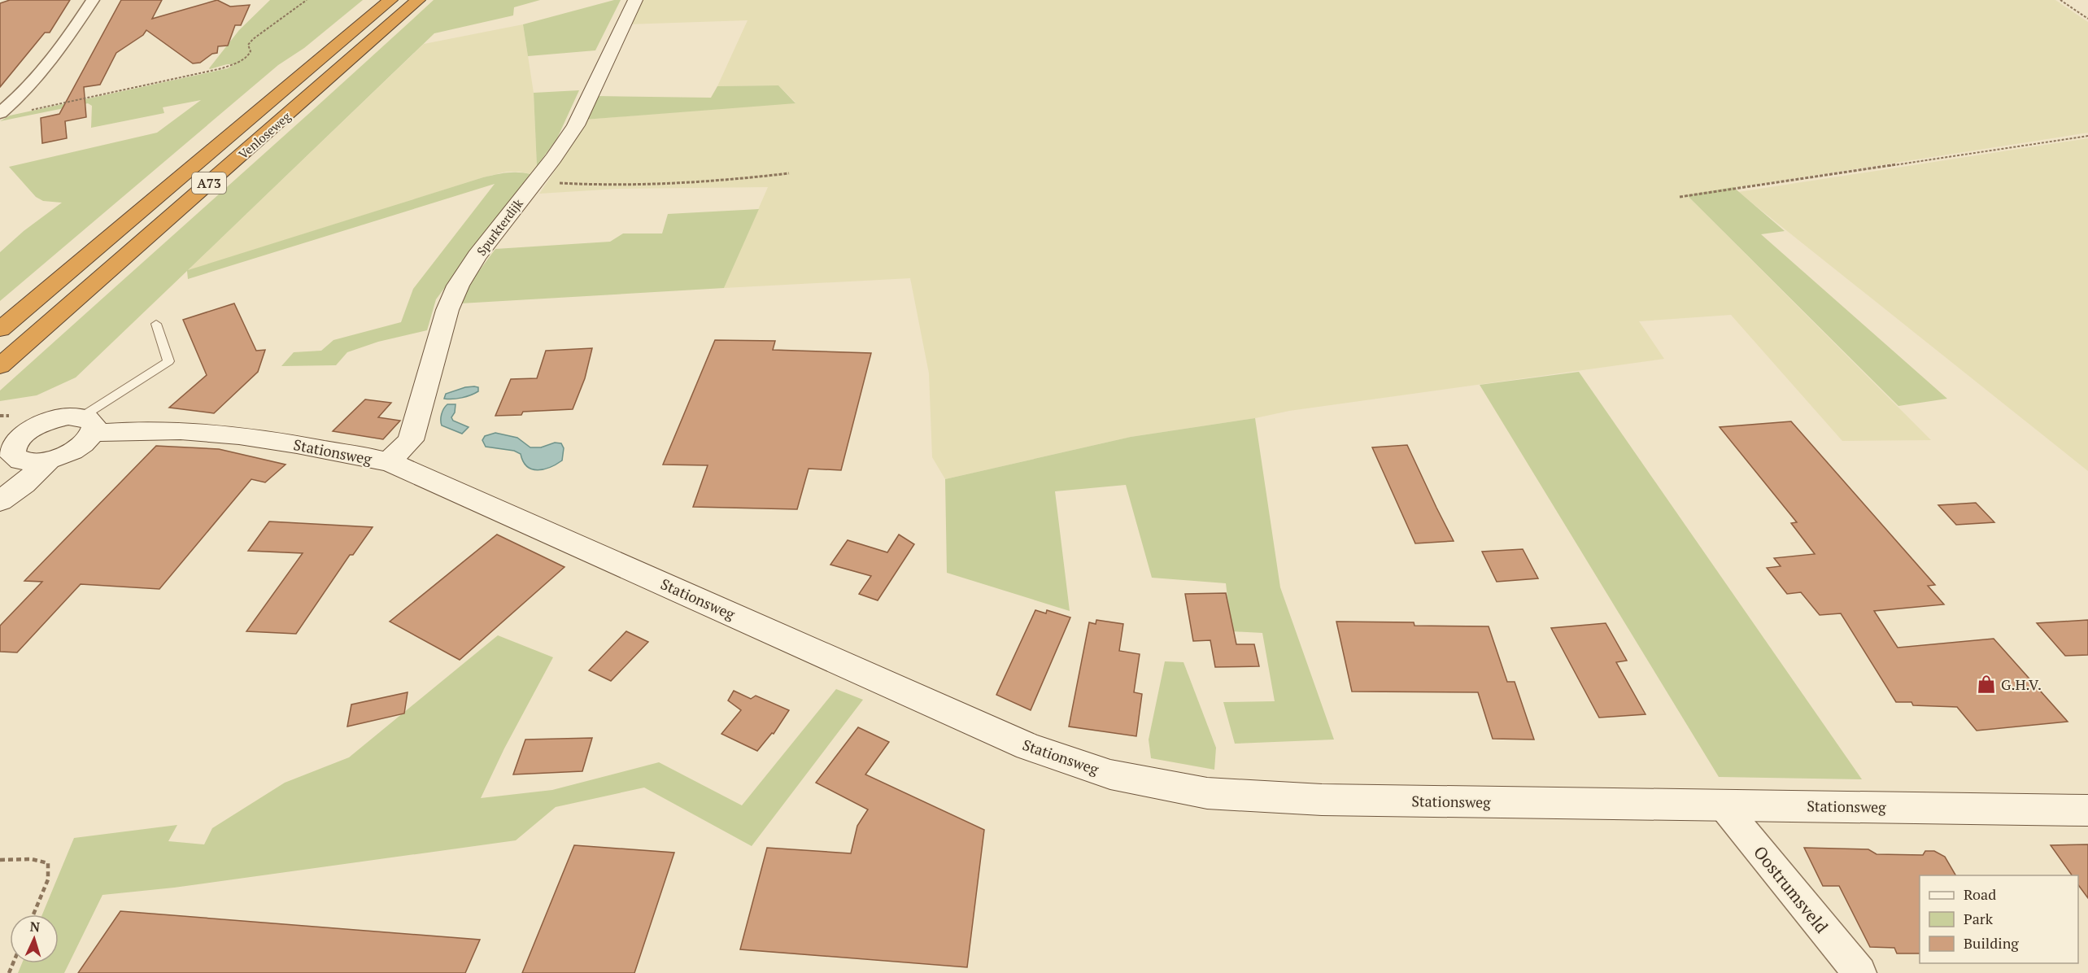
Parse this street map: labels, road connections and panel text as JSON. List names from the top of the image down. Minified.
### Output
{"streets":{"highway":["Venloseweg","A73"],"street":["Spurkterdijk","Stationsweg","Oostrumsveld"]},"crossings":[["Spurkterdijk","Stationsweg"],["Stationsweg","Oostrumsveld"]],"places":{"shop":["G.H.V."]},"legend":["Road","Park","Building"],"north":"top"}
